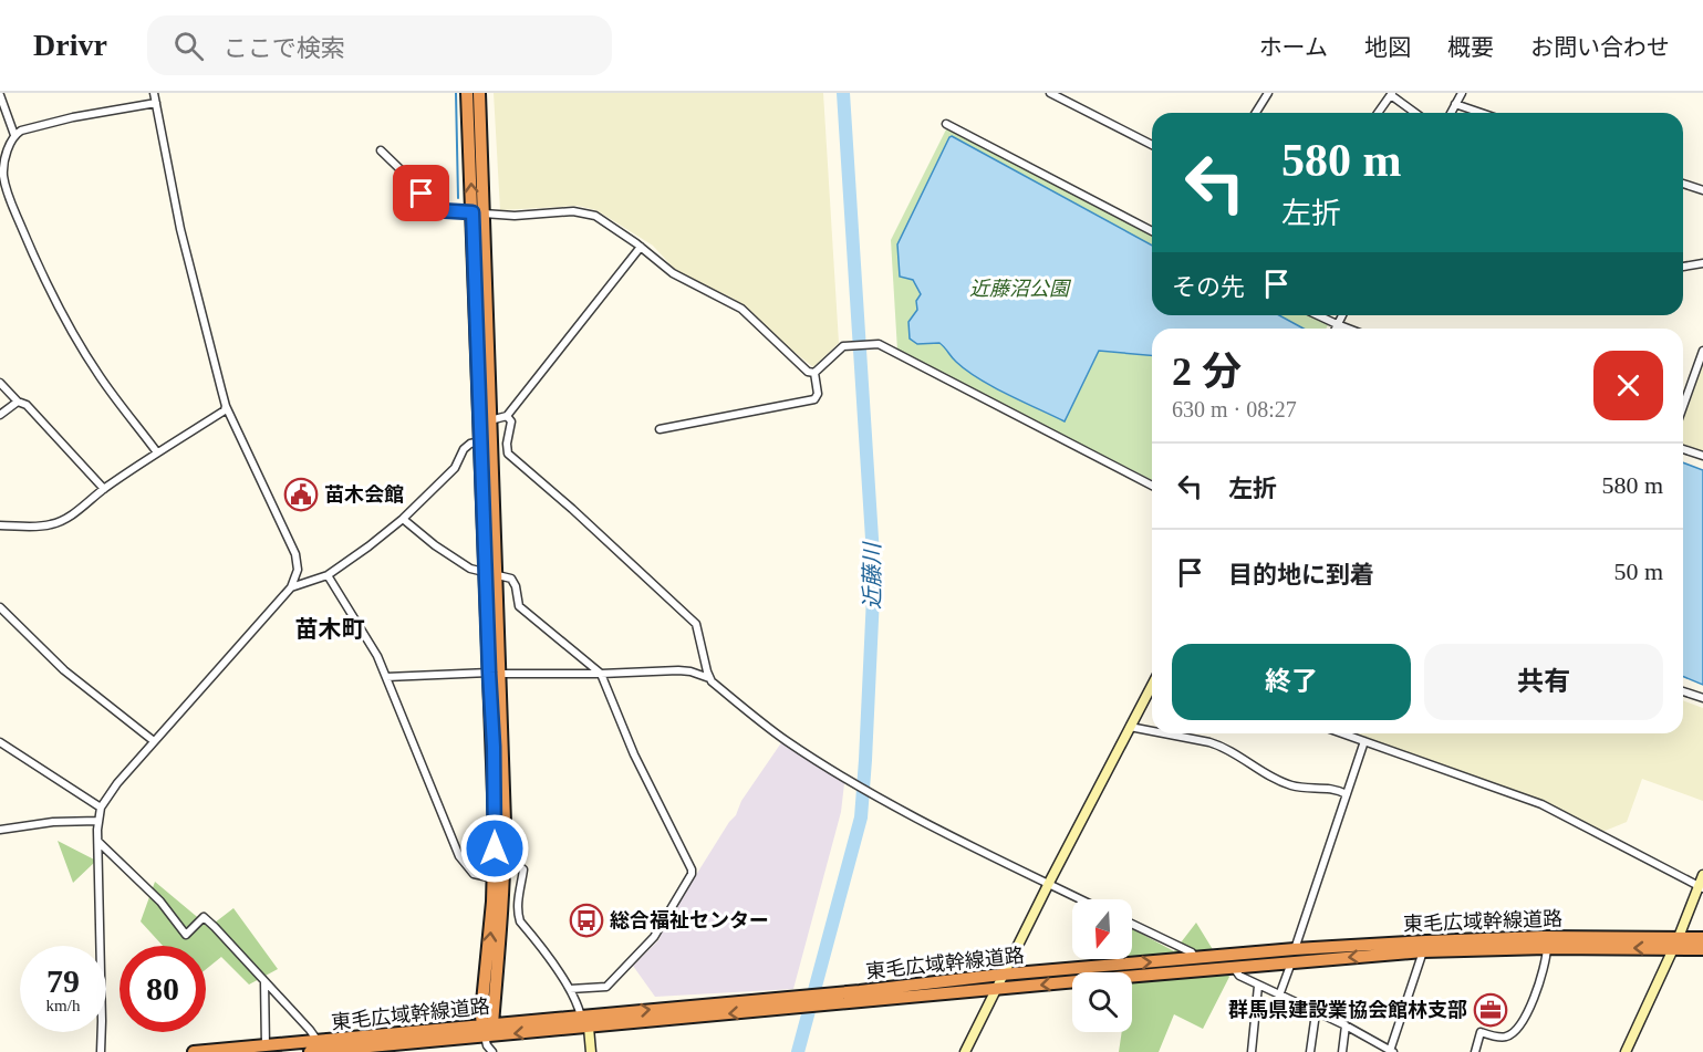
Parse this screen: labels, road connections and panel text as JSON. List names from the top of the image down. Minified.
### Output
{"streets":{"highway":["東毛広域幹線道路"]},"districts":["苗木町"],"water":["近藤川"],"parks":["近藤沼公園"],"places":{"public building":["苗木会館"],"bus stop":["総合福祉センター"],"office":["群馬県建設業協会館林支部"]},"north":"bottom","page":{"header":"Drivr","search":"ここで検索","nav":["ホーム","地図","概要","お問い合わせ"],"turn":["580 m","左折"],"then":"その先","heading":["2 分","630 m · 08:27"],"list":[{"name":"左折","value":"580 m"},{"name":"目的地に到着","value":"50 m"}],"buttons":["終了","共有"],"speed":"79 km/h","limit":"80"}}
